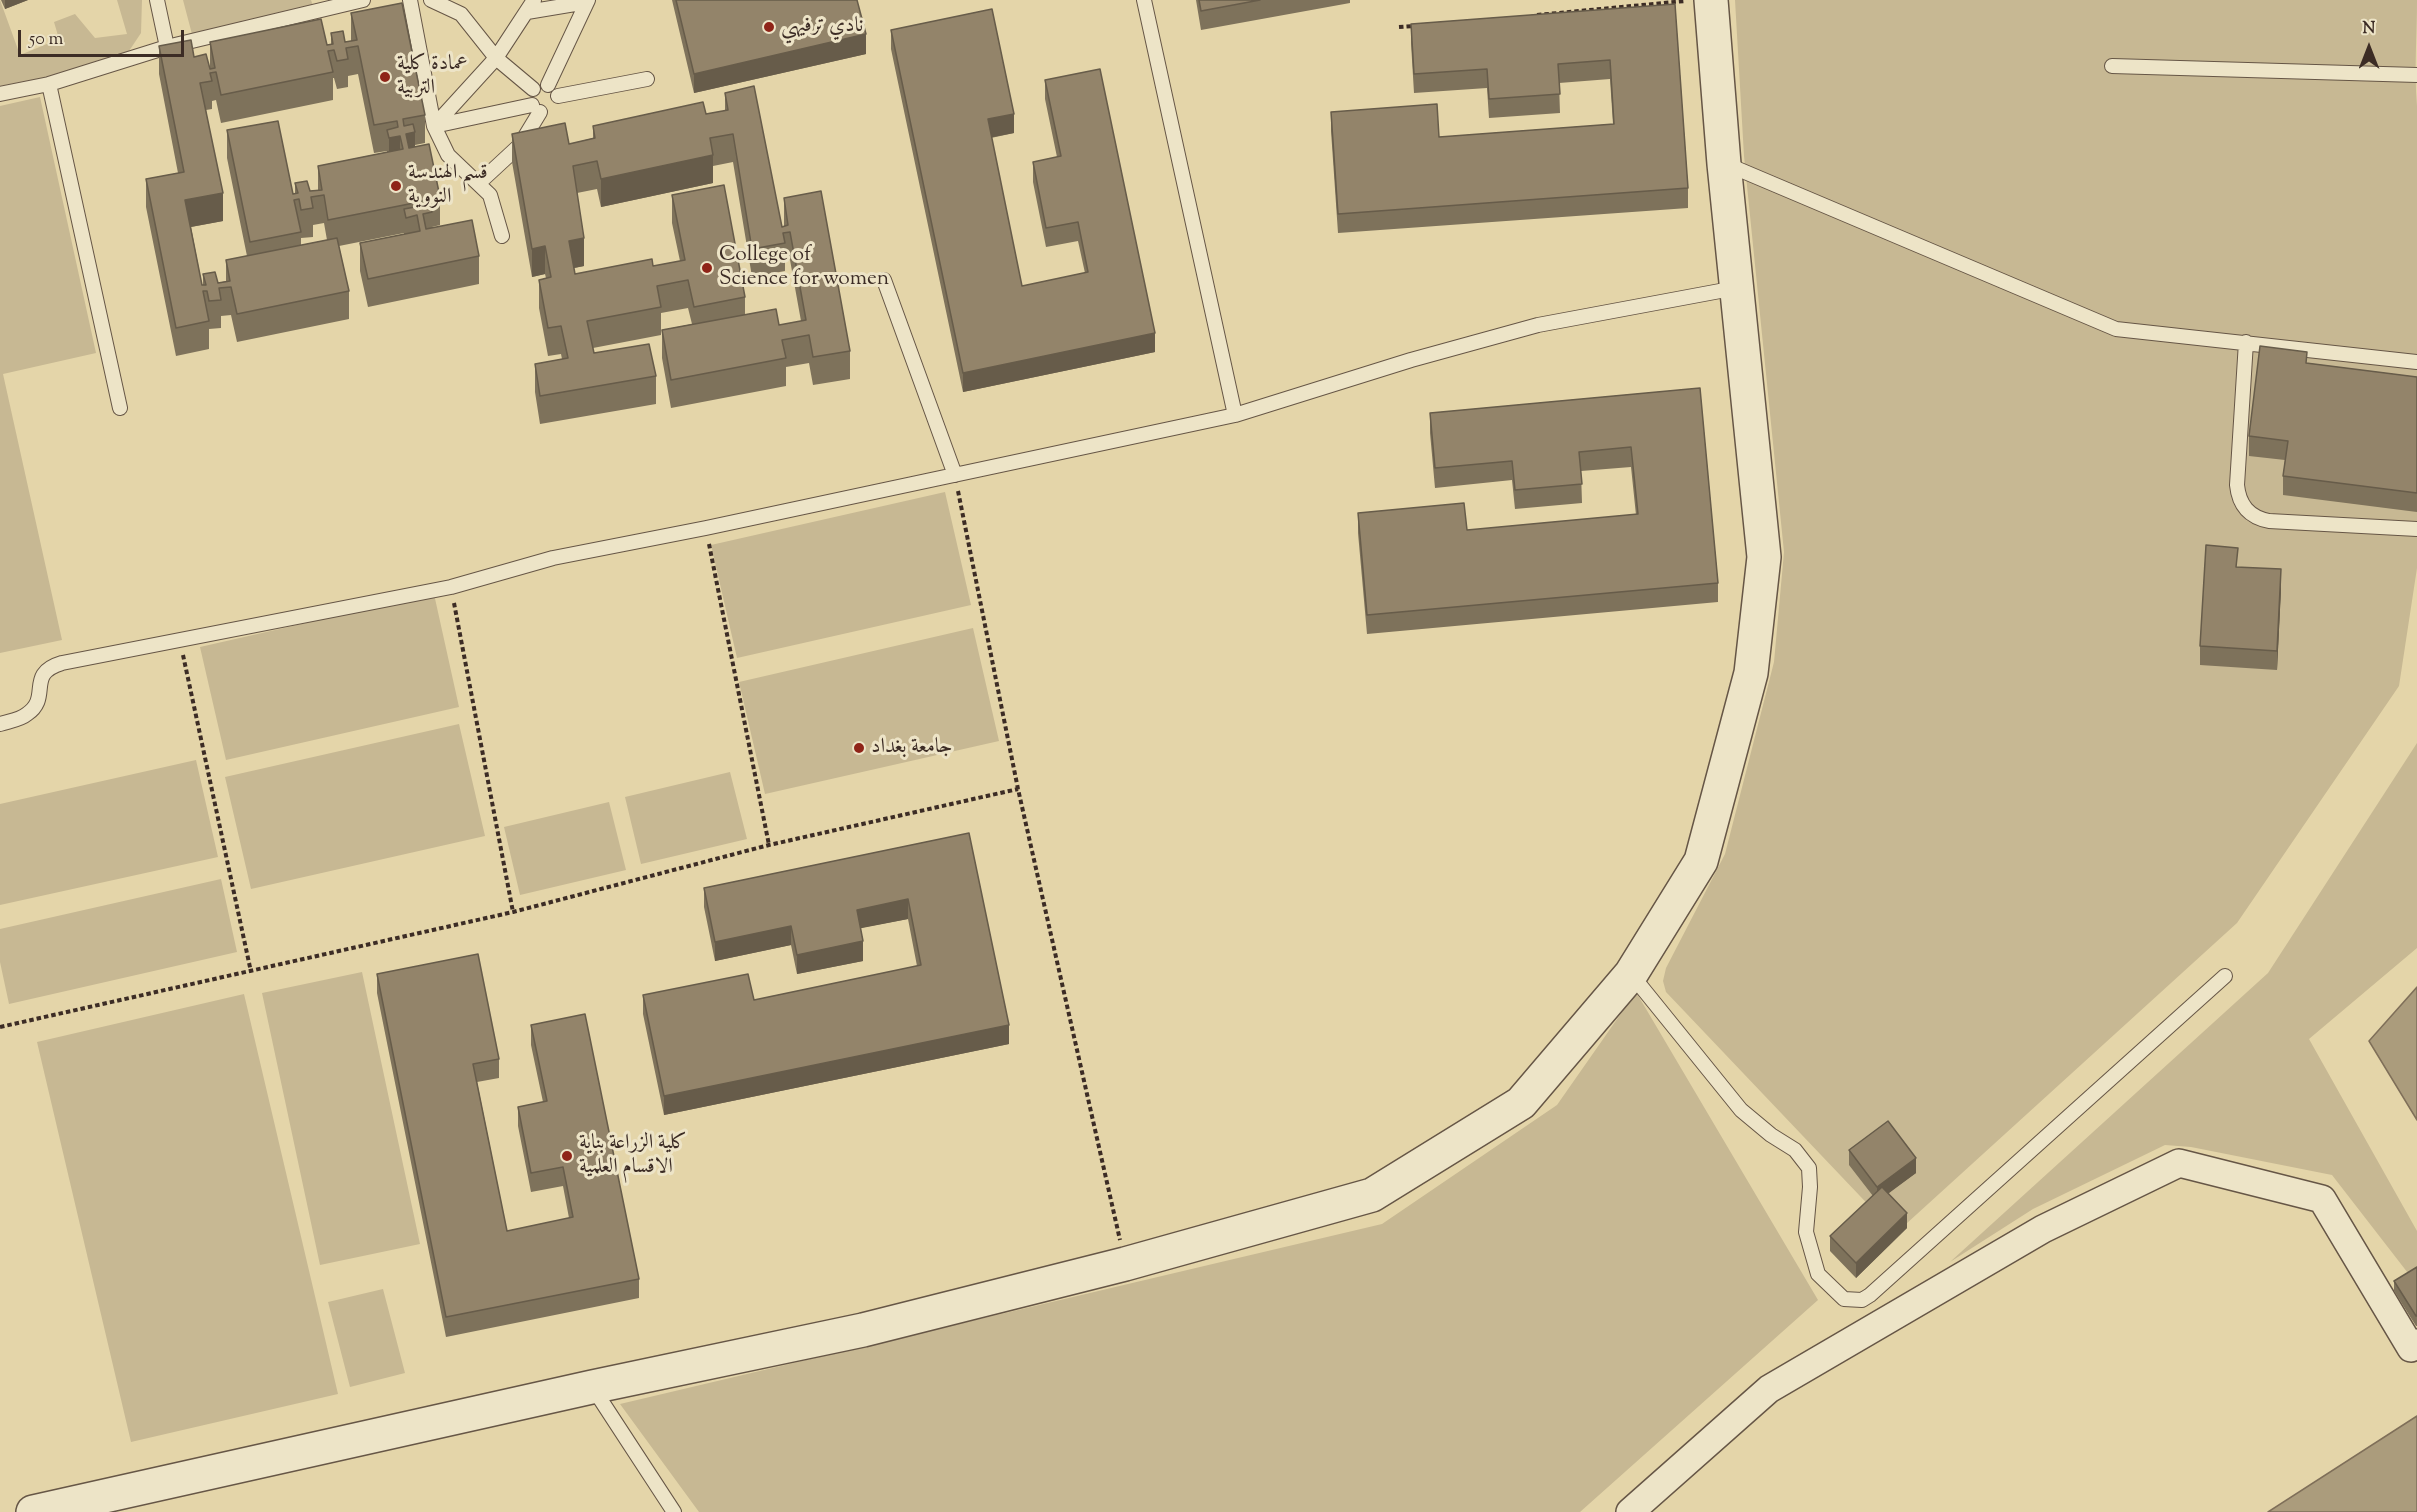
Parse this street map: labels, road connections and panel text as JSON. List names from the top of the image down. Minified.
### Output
{"places":["نادي ترفيهي","عمادة كلية التربية","قسم الهندسة النووية","College of Science for women","جامعة بغداد","كلية الزراعة بناية الاقسام العلمية"],"scale_bar":"50 m","north":"top"}
